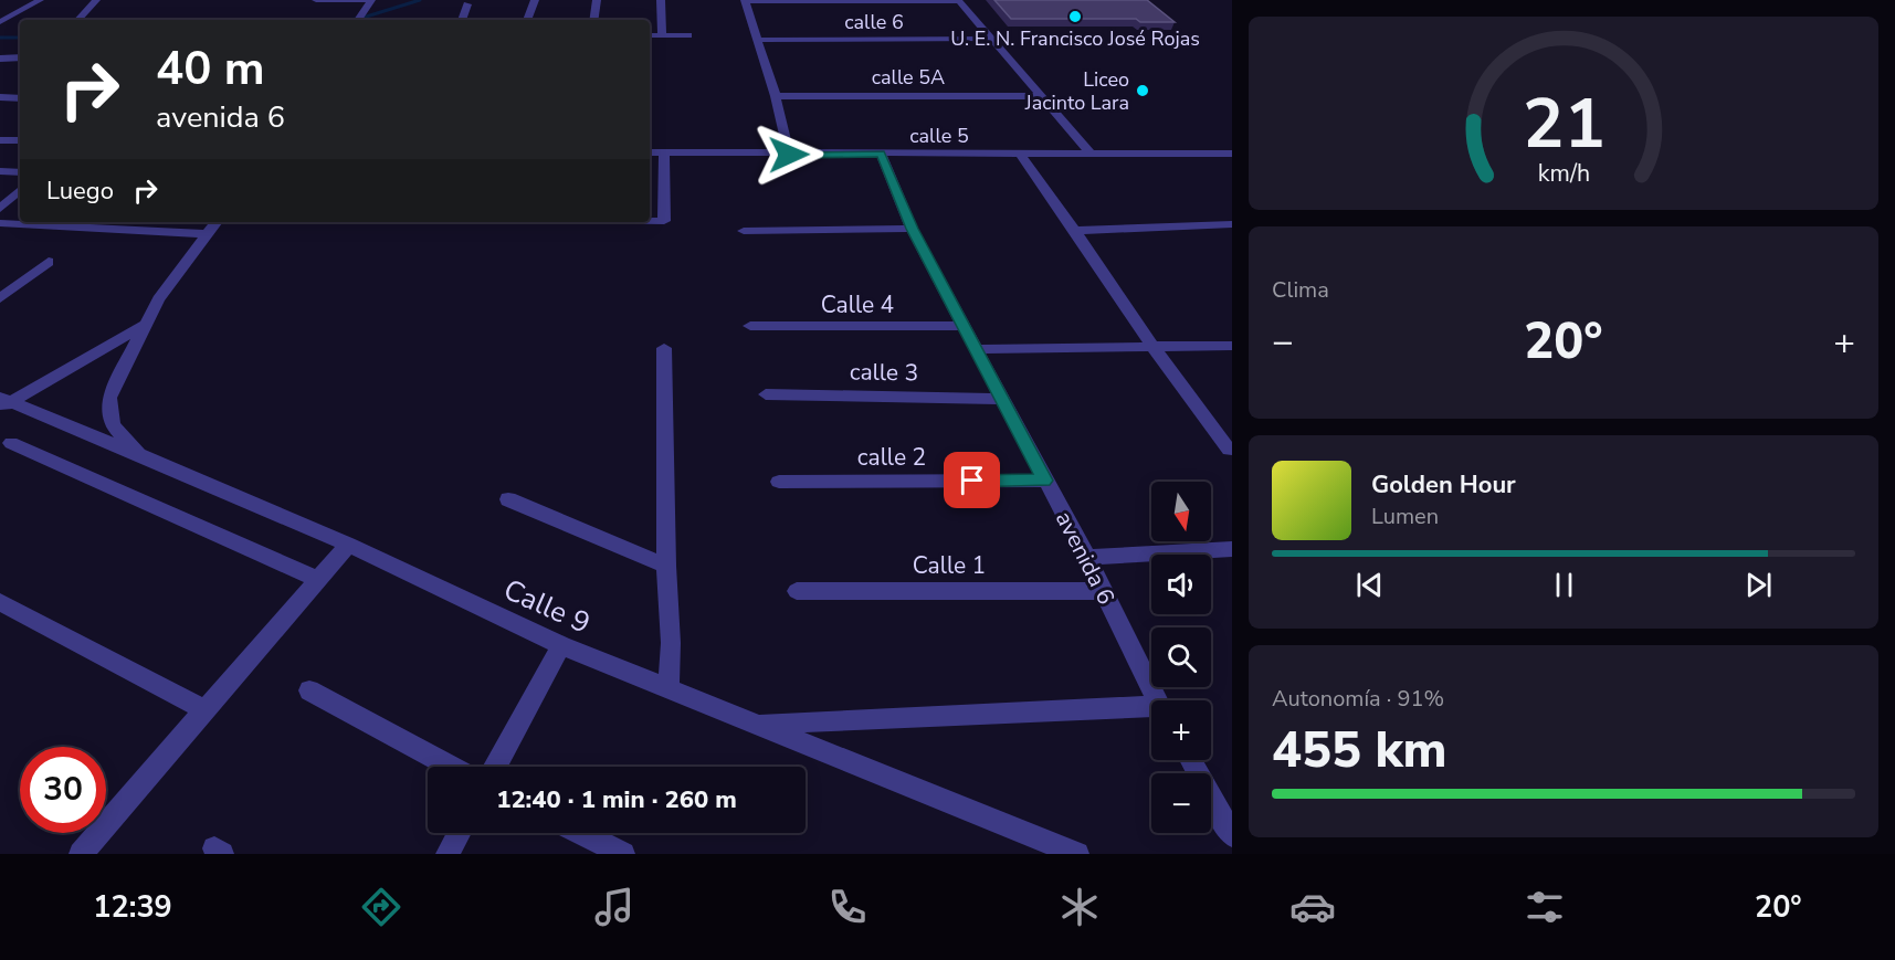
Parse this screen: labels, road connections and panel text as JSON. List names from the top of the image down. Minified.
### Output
{"streets":{"street":["calle 6","calle 5A","calle 5","Calle 4","calle 3","calle 2","avenida 6","Calle 1","Calle 9"]},"crossings":[["calle 5","avenida 6"],["Calle 4","avenida 6"],["calle 3","avenida 6"],["calle 2","avenida 6"],["avenida 6","Calle 1"]],"places":["U. E. N. Francisco José Rojas","Liceo Jacinto Lara"],"north":"bottom","page":{"turn":["40 m","avenida 6"],"then":"Luego","tile":["Clima",["Autonomía · 91%","455 km"]],"heat":["−","20°","+"],"song":["Golden Hour","Lumen"],"map_buttons":["+","−"],"limit":"30","trip":"12:40 · 1 min · 260 m","tabs":["12:39","20°"],"gauge":["21","km/h"]}}
